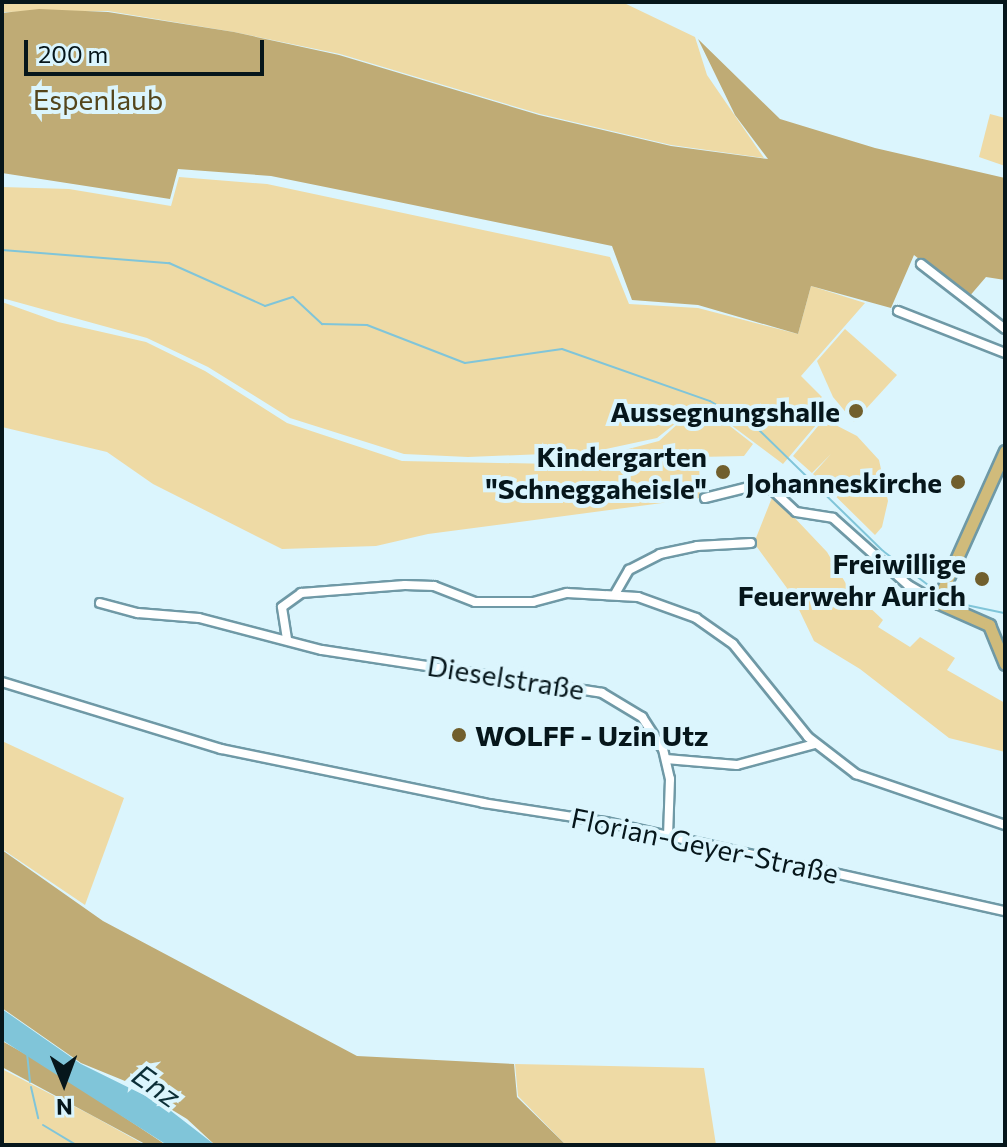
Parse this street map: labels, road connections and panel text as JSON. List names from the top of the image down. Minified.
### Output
{"streets":{"street":["Dieselstraße","Florian-Geyer-Straße"]},"crossings":[["Dieselstraße","Florian-Geyer-Straße"]],"water":["Enz"],"parks":["Espenlaub"],"places":["Aussegnungshalle","Kindergarten \"Schneggaheisle\"","Johanneskirche","Freiwillige Feuerwehr Aurich","WOLFF - Uzin Utz"],"scale_bar":"200 m","north":"bottom"}
